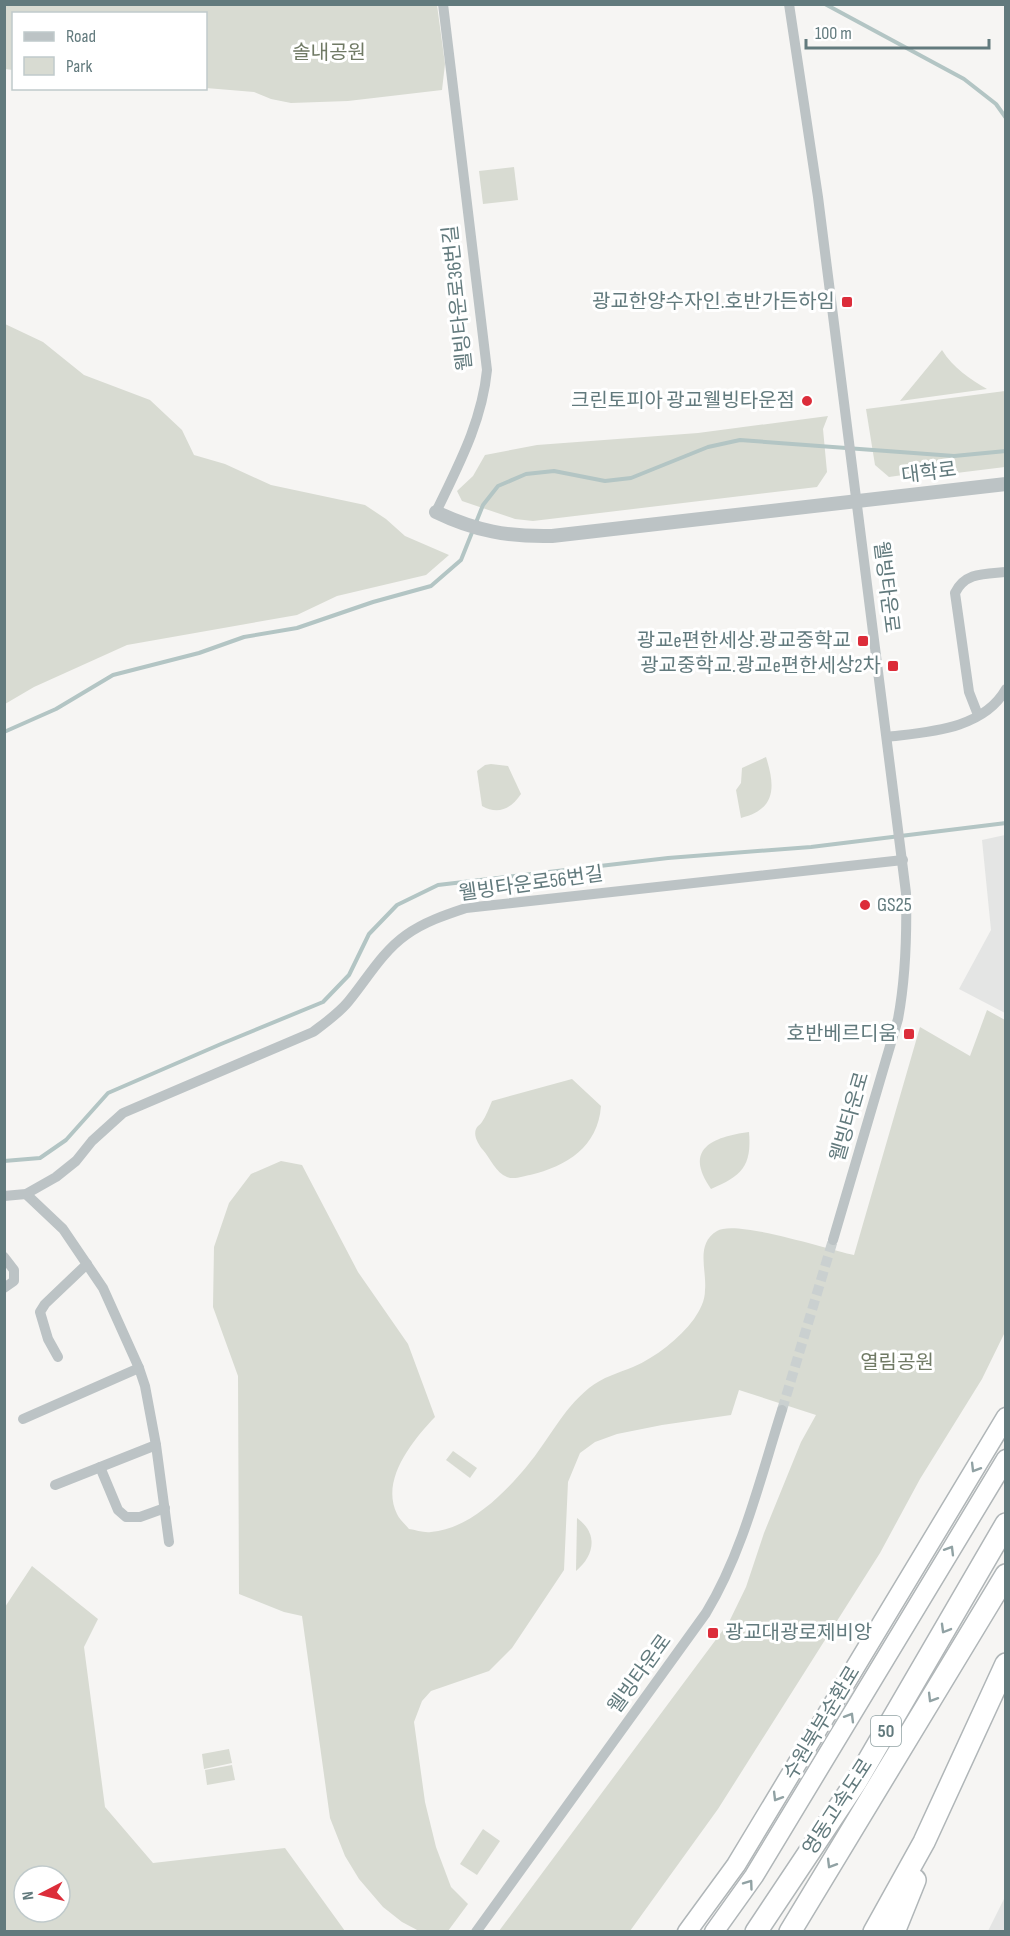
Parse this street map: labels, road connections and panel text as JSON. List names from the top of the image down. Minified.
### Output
{"streets":{"highway":["수원북부순환로","50","영동고속도로"],"street":["웰빙타운로36번길","대학로","웰빙타운로","웰빙타운로56번길"]},"crossings":[["웰빙타운로36번길","대학로"],["웰빙타운로36번길","웰빙타운로"],["대학로","웰빙타운로"],["웰빙타운로","웰빙타운로56번길"]],"parks":["솔내공원","열림공원"],"places":{"transit":["광교한양수자인.호반가든하임","광교e편한세상.광교중학교","광교중학교.광교e편한세상2차","호반베르디움","광교대광로제비앙"],"other":["크린토피아 광교웰빙타운점","GS25"]},"legend":["Road","Park"],"scale_bar":"100 m","north":"left"}
